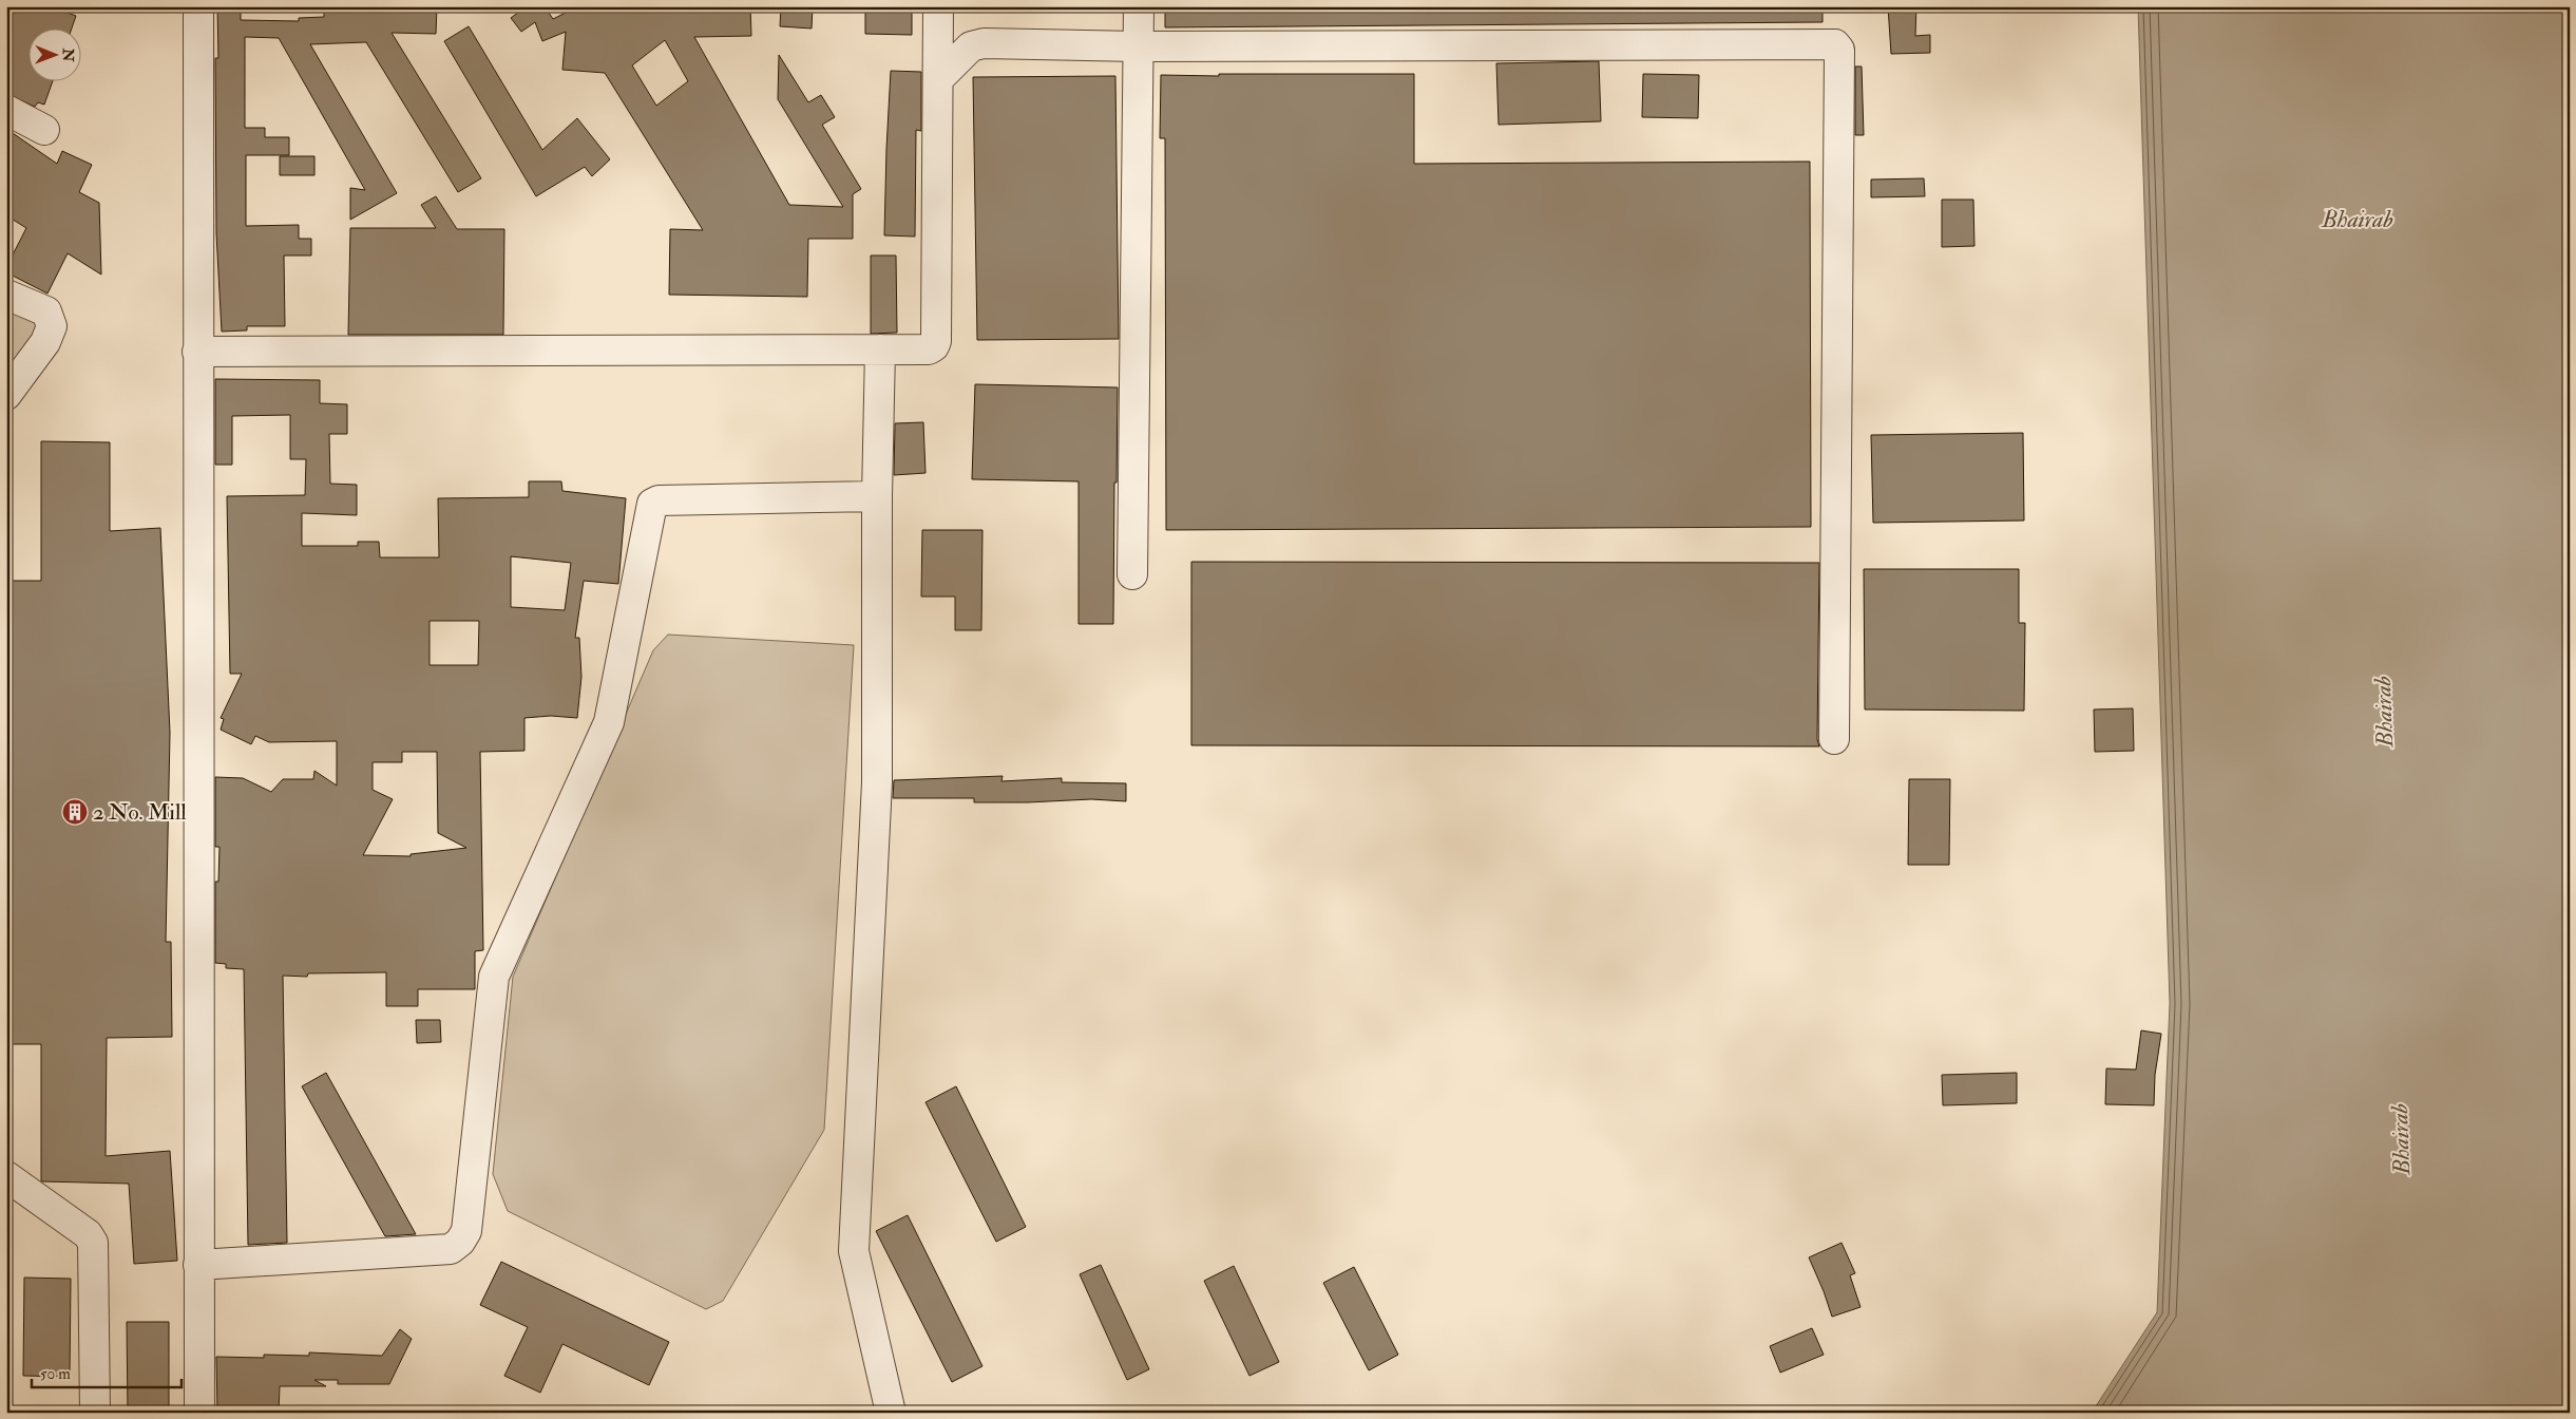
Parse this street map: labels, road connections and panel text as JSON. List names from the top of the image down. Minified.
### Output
{"water":["Bhairab"],"places":{"building":["2 No. Mill"]},"scale_bar":"50 m","north":"right"}
